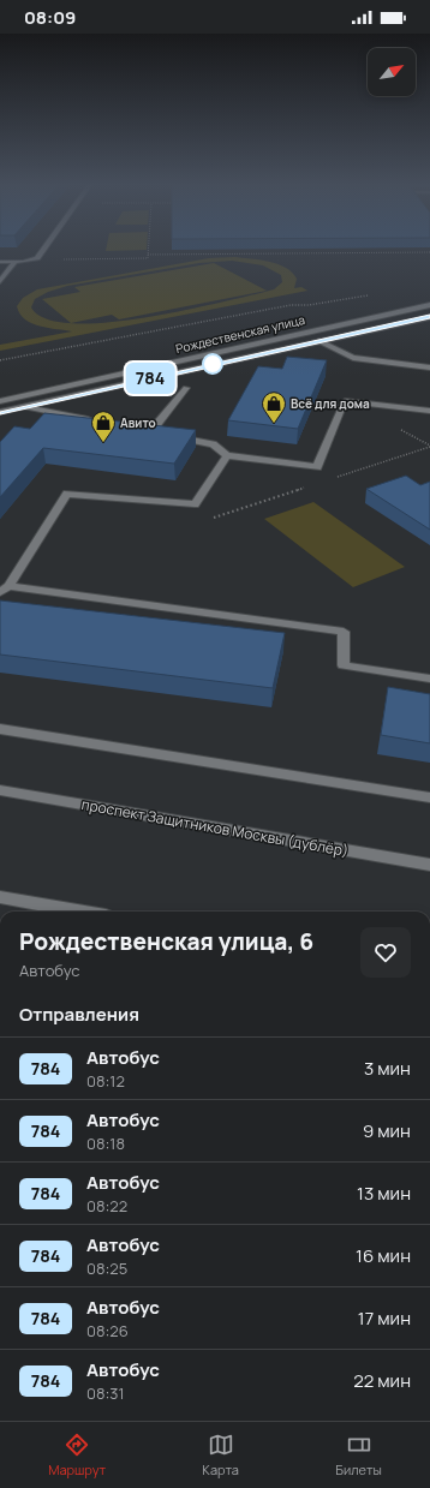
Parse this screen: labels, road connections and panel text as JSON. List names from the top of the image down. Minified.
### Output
{"streets":{"street":["Рождественская улица","проспект Защитников Москвы (дублёр)"]},"places":{"shop":["Всё для дома","Авито"]},"lines":["bus line 784"],"north":"top right","page":{"status":"08:09","on_map":"784","heading":[["Рождественская улица, 6","Автобус"],"Отправления"],"list":[{"mark":"784","name":"Автобус","note":"08:12","value":"3 мин"},{"mark":"784","name":"Автобус","note":"08:18","value":"9 мин"},{"mark":"784","name":"Автобус","note":"08:22","value":"13 мин"},{"mark":"784","name":"Автобус","note":"08:25","value":"16 мин"},{"mark":"784","name":"Автобус","note":"08:26","value":"17 мин"},{"mark":"784","name":"Автобус","note":"08:31","value":"22 мин"}],"tabs":["Маршрут","Карта","Билеты"]}}
